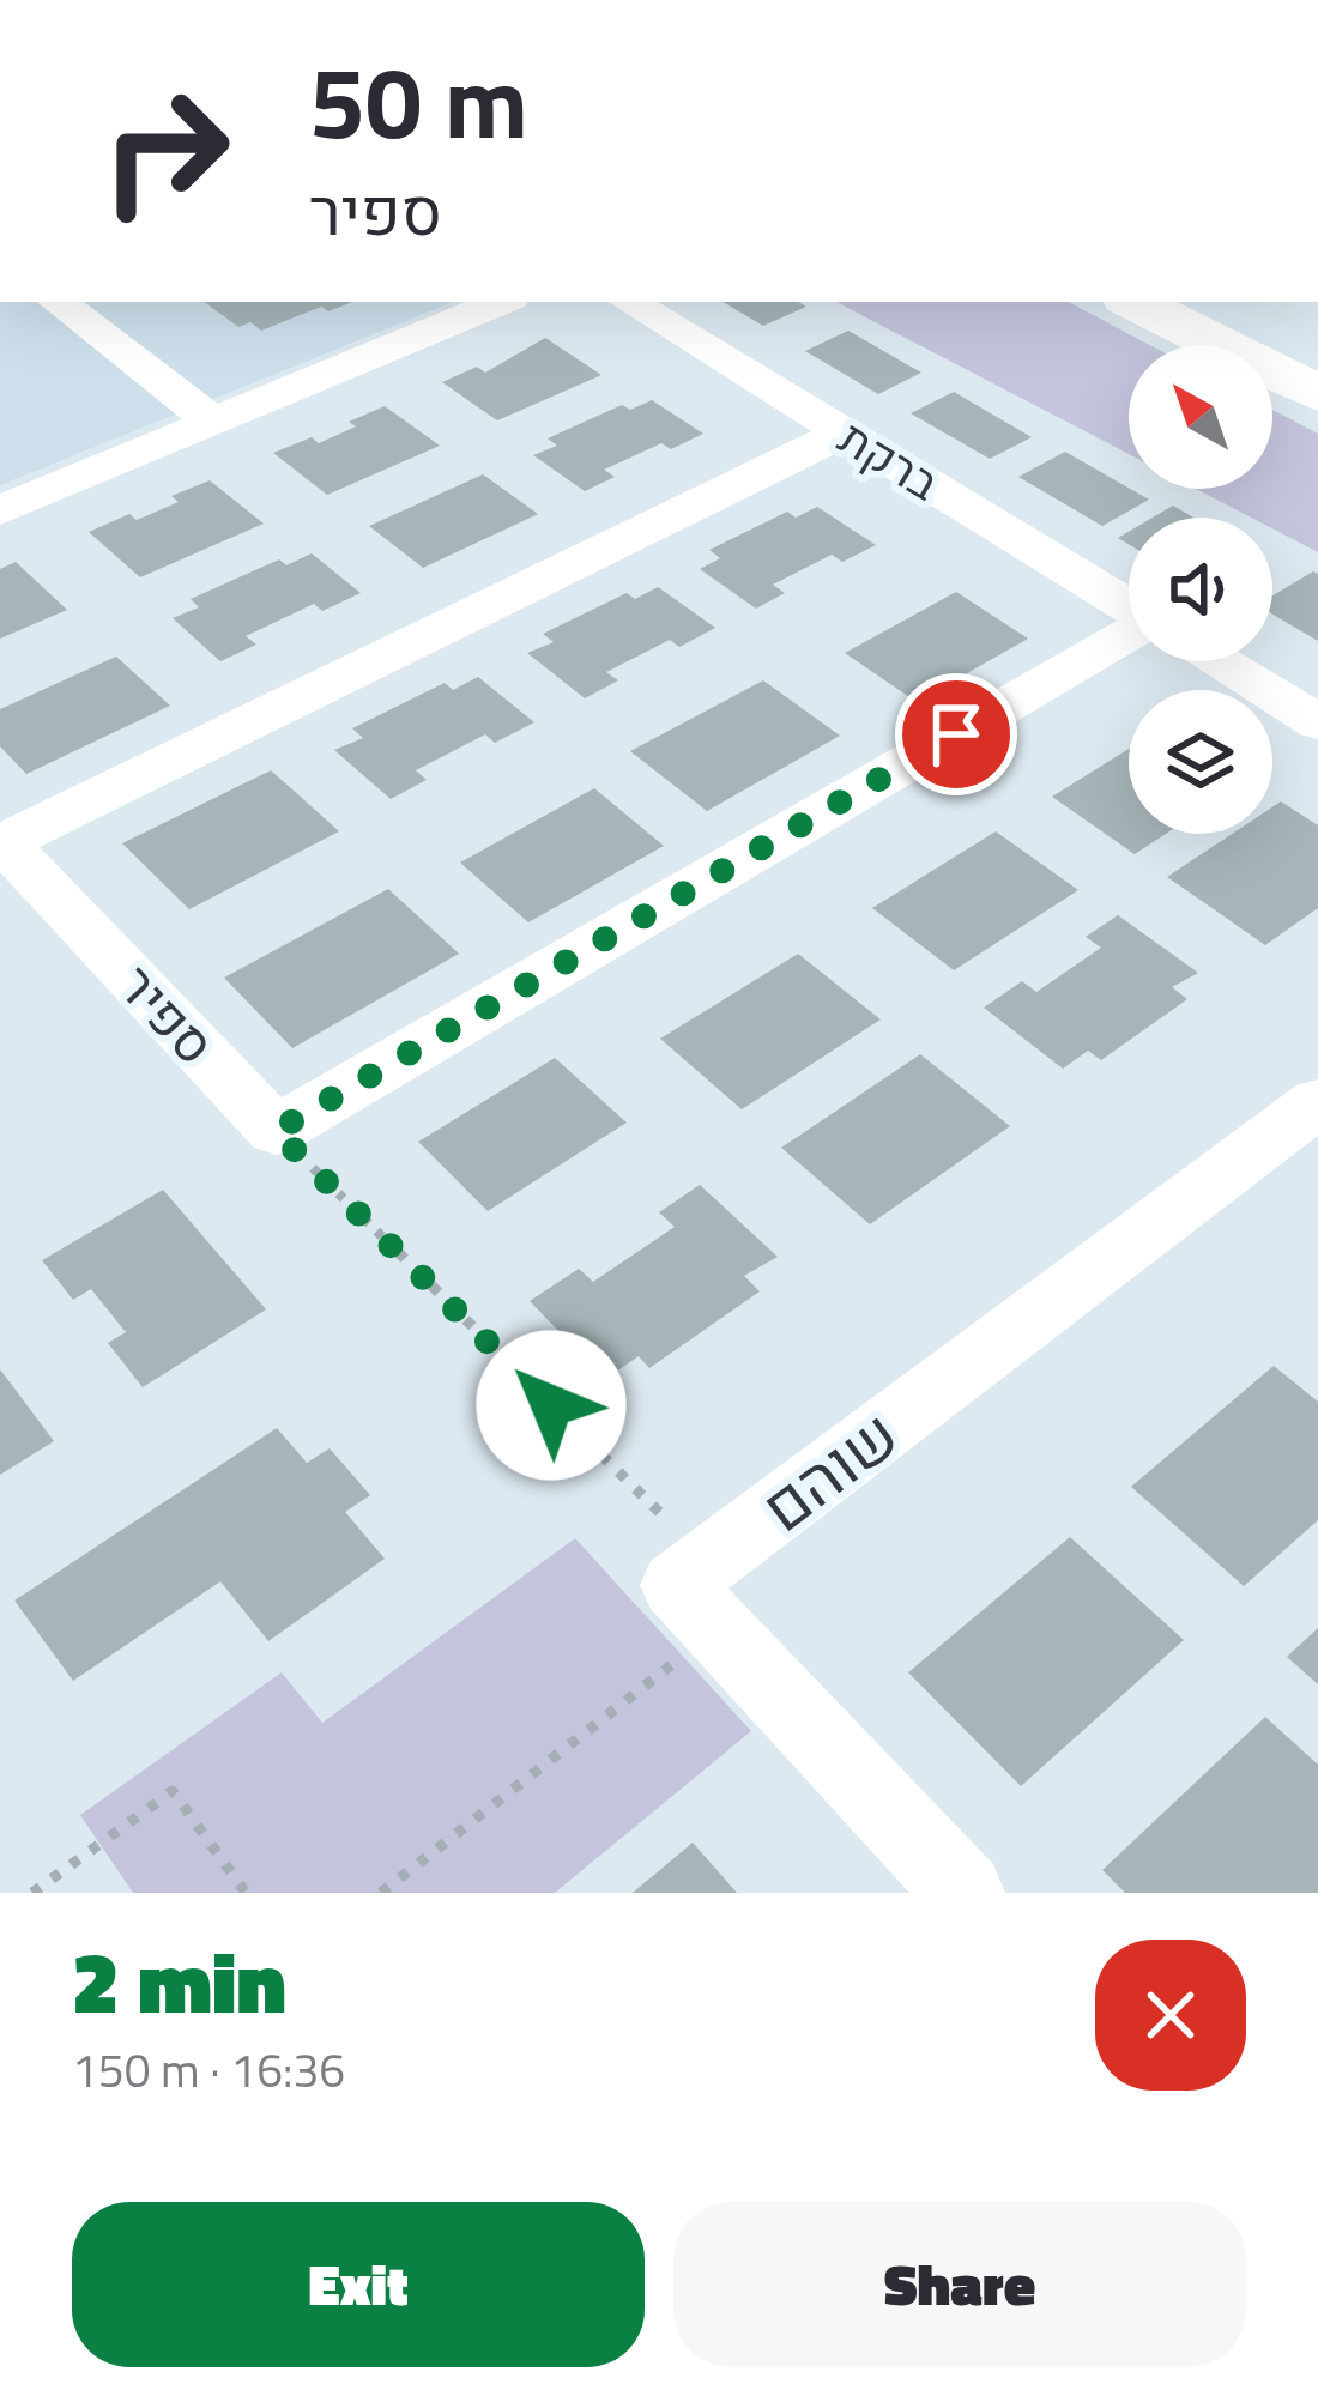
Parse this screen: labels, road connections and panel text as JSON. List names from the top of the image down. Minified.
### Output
{"streets":{"street":["ברקת","ספיר","שוהם"]},"crossings":[["ברקת","ספיר"]],"north":"top left","page":{"turn":["50 m","ספיר"],"heading":["2 min","150 m · 16:36"],"buttons":["Exit","Share"]}}
